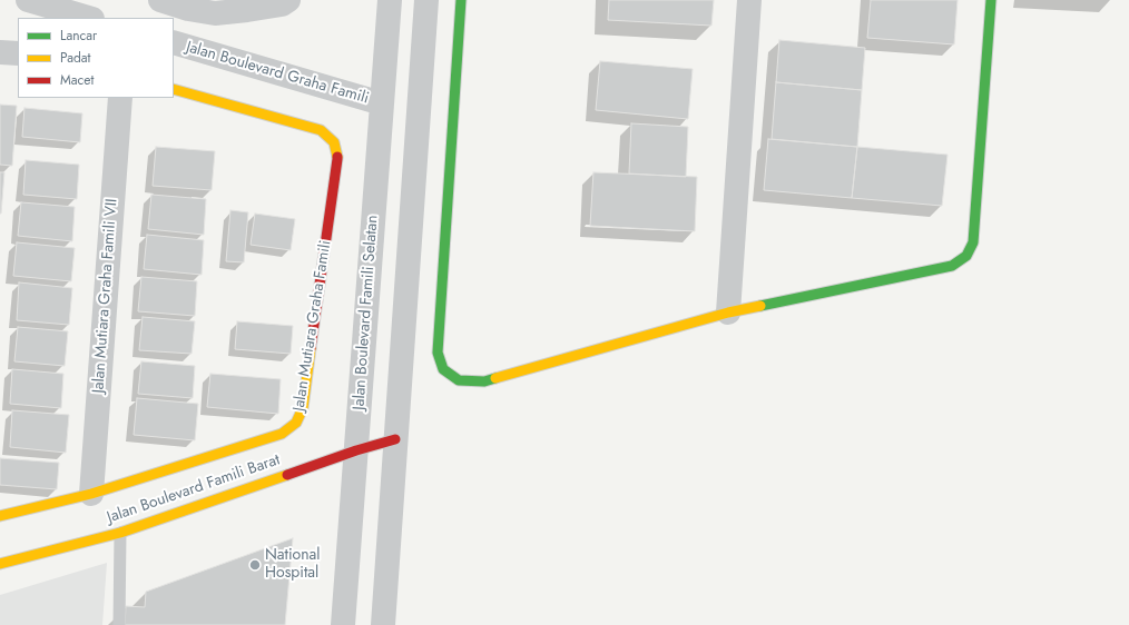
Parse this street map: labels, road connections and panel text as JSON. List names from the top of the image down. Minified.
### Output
{"streets":{"street":["Jalan Boulevard Graha Famili","Jalan Mutiara Graha Famili VII","Jalan Boulevard Famili Selatan","Jalan Mutiara Graha Famili","Jalan Boulevard Famili Barat"]},"crossings":[["Jalan Boulevard Graha Famili","Jalan Boulevard Famili Selatan"],["Jalan Mutiara Graha Famili VII","Jalan Mutiara Graha Famili"],["Jalan Boulevard Famili Selatan","Jalan Boulevard Famili Barat"]],"places":["National Hospital"],"legend":["Lancar","Padat","Macet"]}
